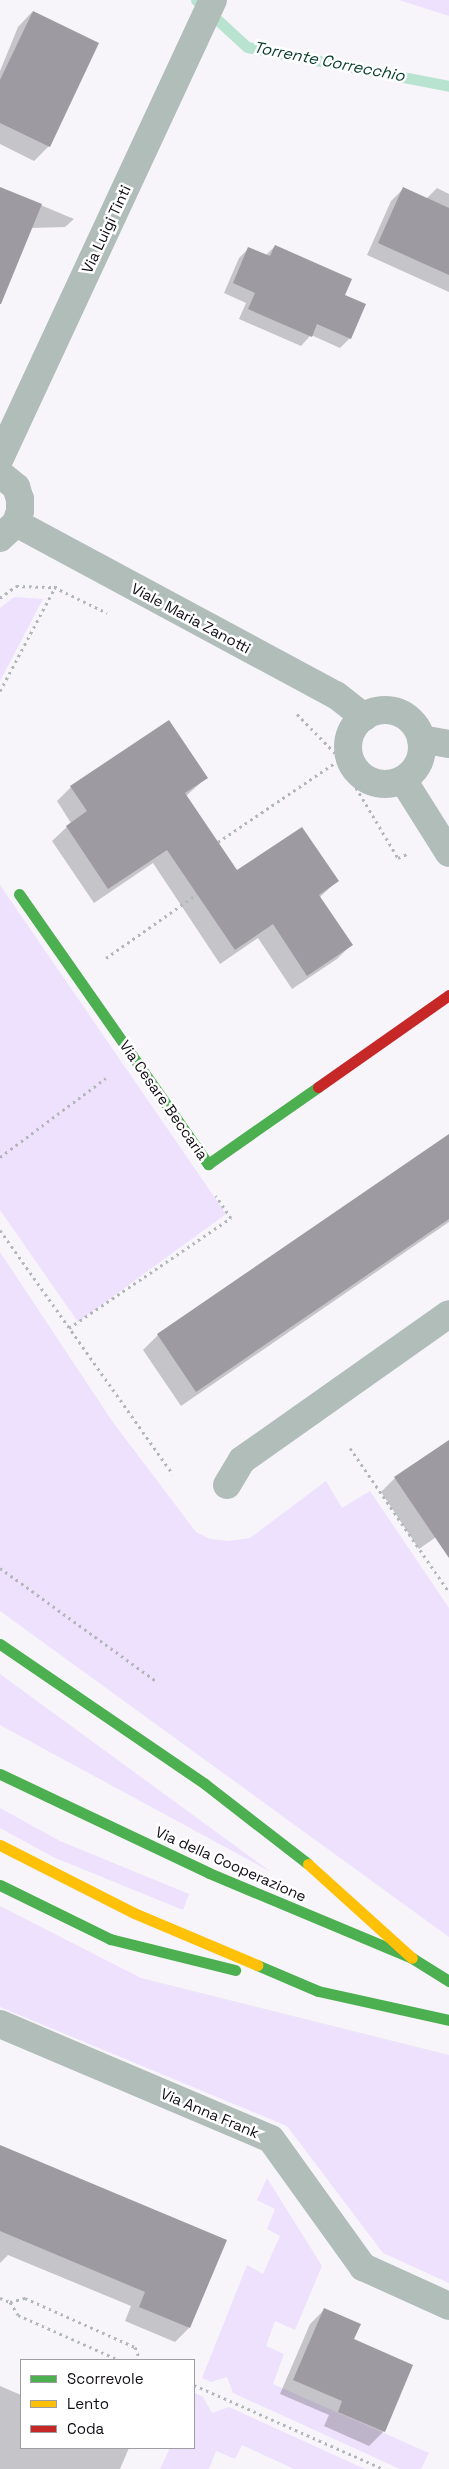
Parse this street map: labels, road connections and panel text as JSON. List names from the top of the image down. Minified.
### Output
{"streets":{"main road":["Via Cesare Beccaria","Via della Cooperazione"],"street":["Via Luigi Tinti","Viale Maria Zanotti","Via Anna Frank"]},"water":["Torrente Correcchio"],"legend":["Scorrevole","Lento","Coda"]}
